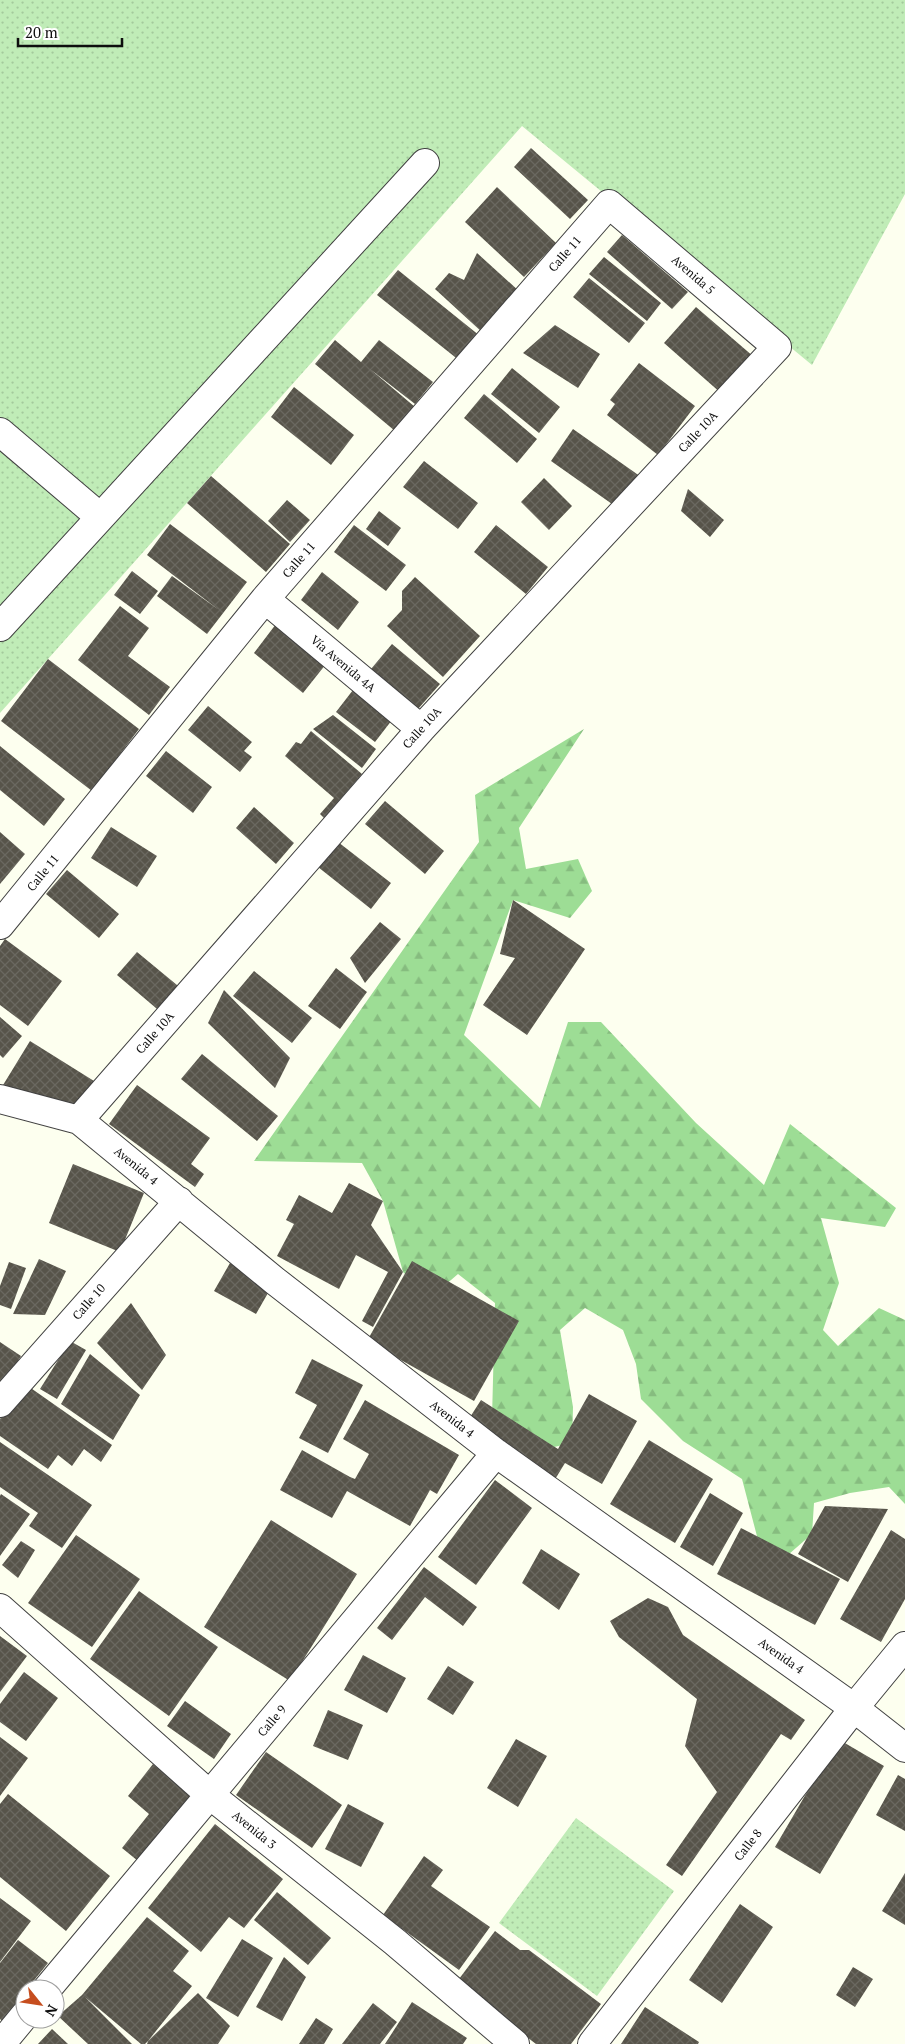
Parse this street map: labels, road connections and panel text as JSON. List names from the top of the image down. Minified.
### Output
{"streets":{"street":["Calle 11","Avenida 5","Calle 10A","Vía Avenida 4A","Avenida 4","Calle 10","Calle 9","Avenida 3","Calle 8"]},"crossings":[["Calle 11","Avenida 5"],["Calle 11","Vía Avenida 4A"],["Avenida 5","Calle 10A"],["Calle 10A","Vía Avenida 4A"],["Calle 10A","Avenida 4"],["Avenida 4","Calle 10"],["Avenida 4","Calle 9"],["Avenida 4","Calle 8"],["Calle 9","Avenida 3"]],"scale_bar":"20 m","north":"bottom right"}
